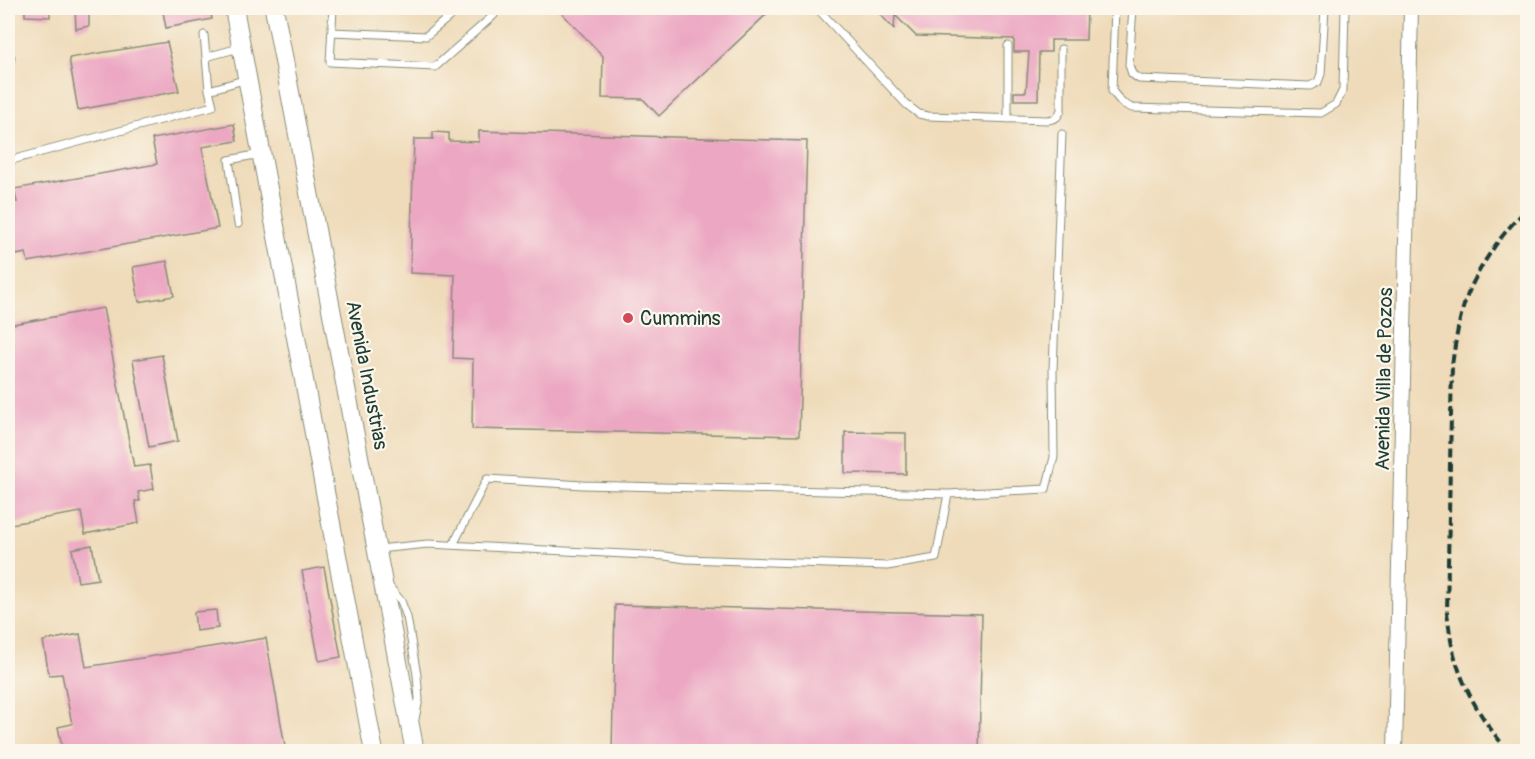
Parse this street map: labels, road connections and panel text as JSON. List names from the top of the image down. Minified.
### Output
{"streets":{"main road":["Avenida Industrias"],"street":["Avenida Villa de Pozos"]},"places":["Cummins"]}
